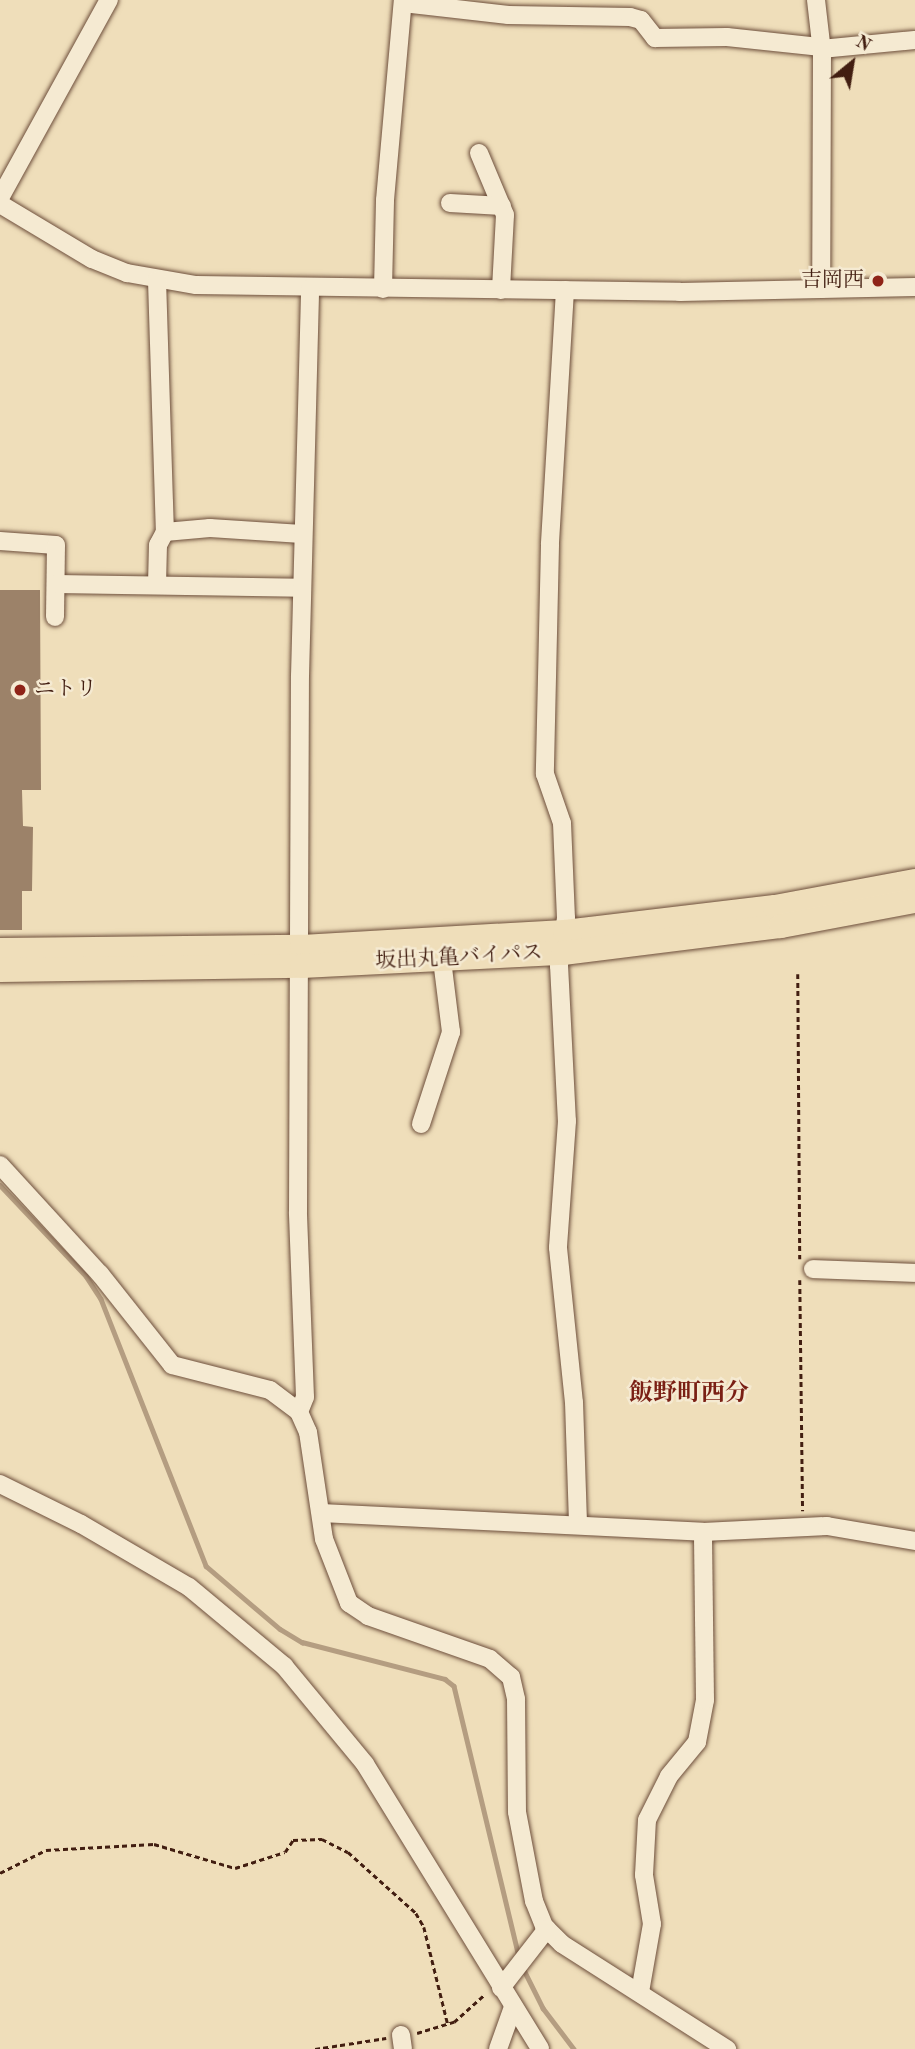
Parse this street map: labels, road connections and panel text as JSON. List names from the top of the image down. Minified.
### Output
{"streets":{"highway":["坂出丸亀バイパス"]},"districts":["飯野町西分"],"places":["吉岡西","ニトリ"],"north":"top right"}
